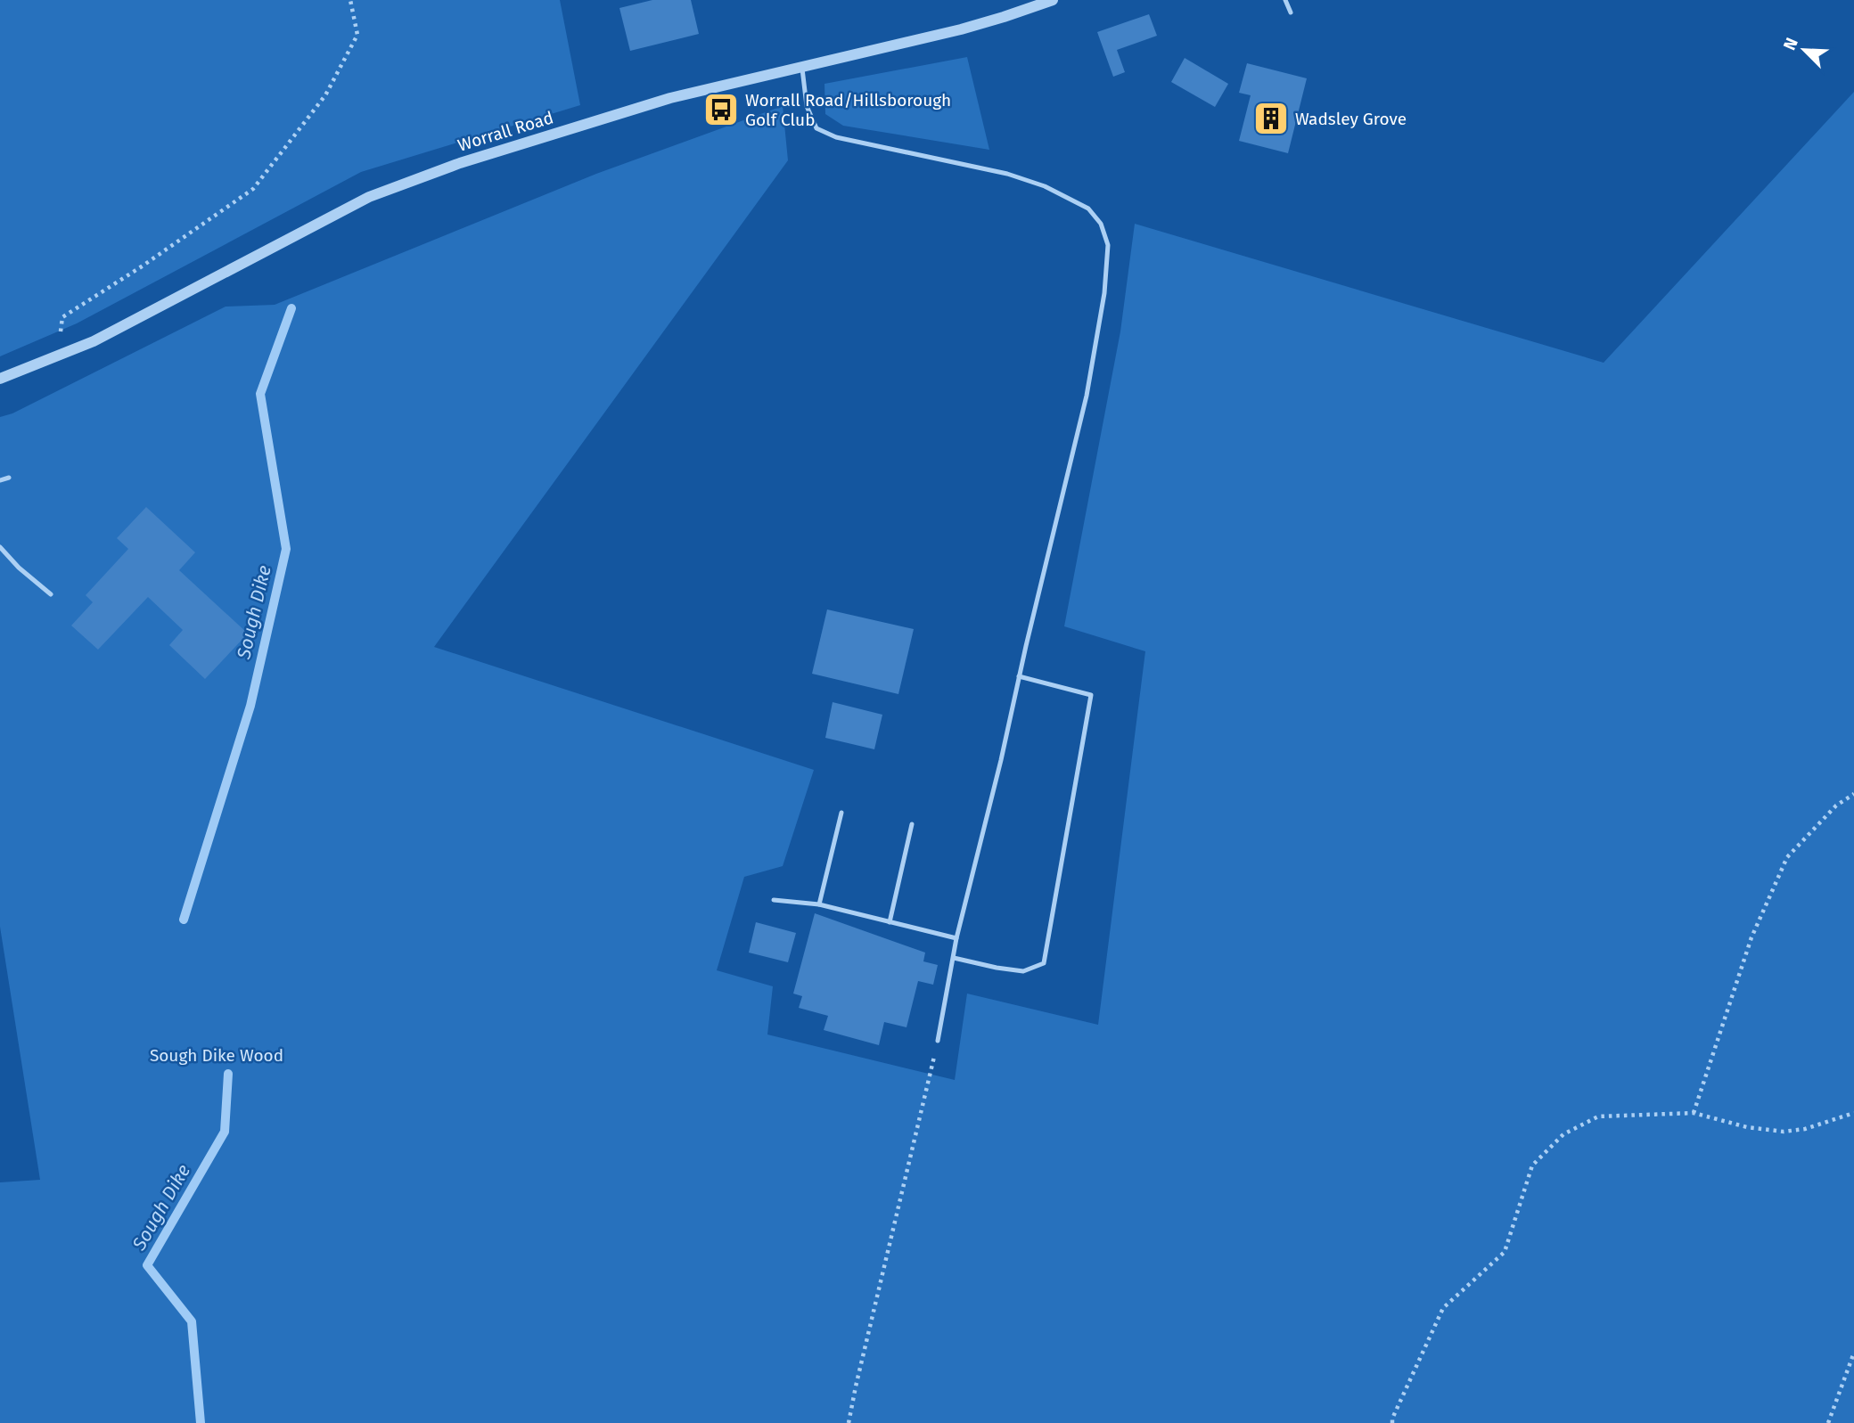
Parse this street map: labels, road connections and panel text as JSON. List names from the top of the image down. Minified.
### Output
{"streets":{"street":["Worrall Road"]},"water":["Sough Dike"],"parks":["Sough Dike Wood"],"places":{"bus stop":["Worrall Road/Hillsborough Golf Club"],"building":["Wadsley Grove"]},"north":"top left"}
